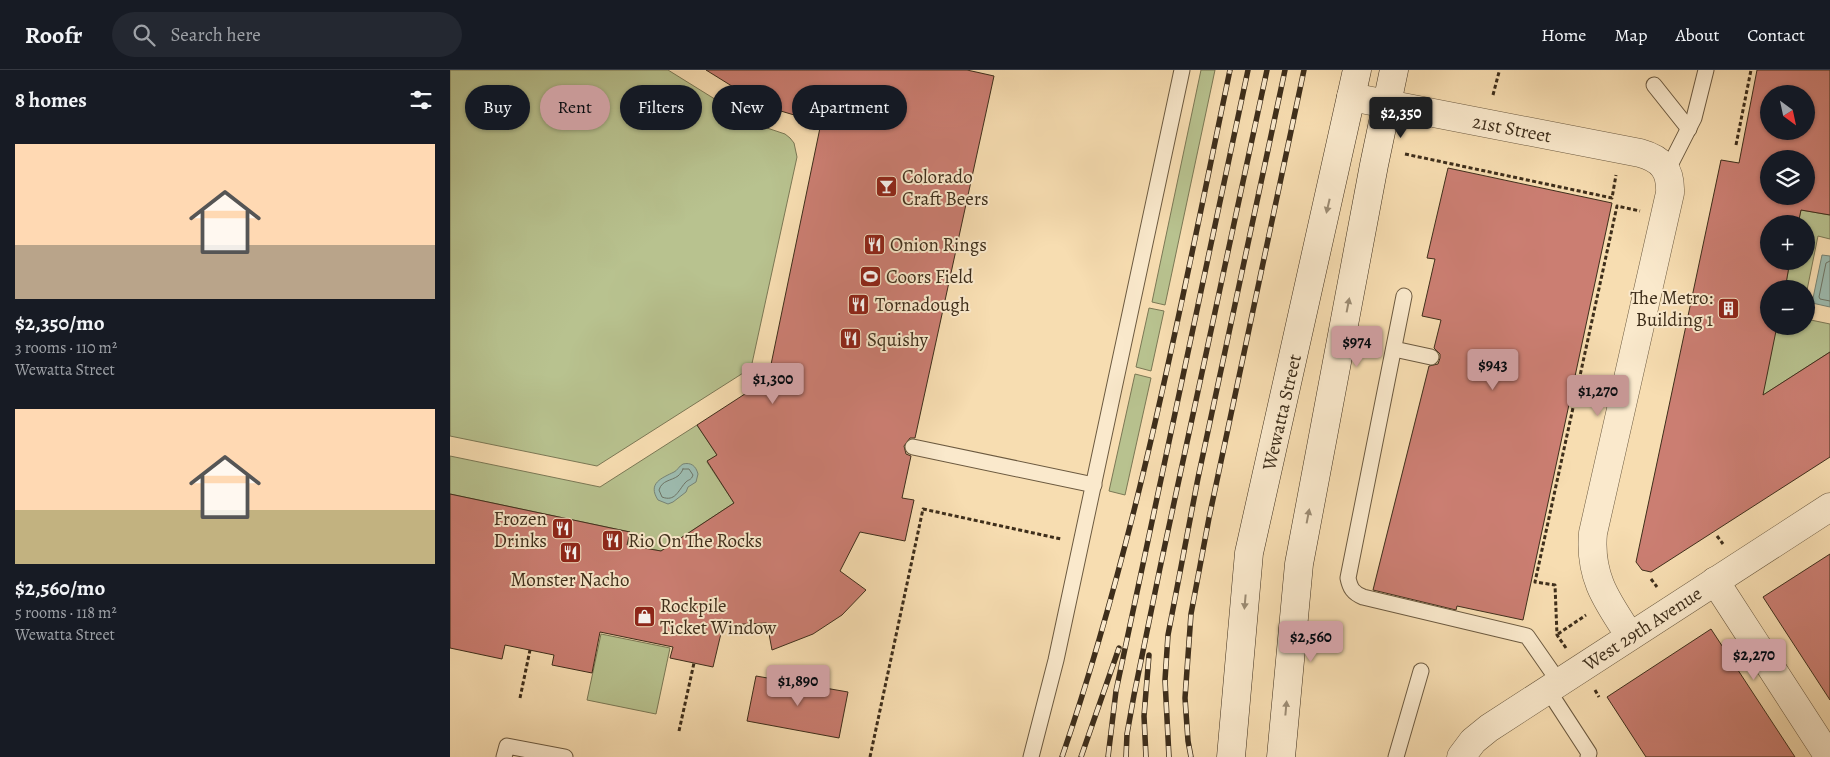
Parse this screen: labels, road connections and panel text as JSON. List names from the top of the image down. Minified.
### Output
{"streets":{"street":["21st Street","Wewatta Street","West 29th Avenue"]},"crossings":[["21st Street","Wewatta Street"]],"places":{"bar":["Colorado Craft Beers"],"restaurant":["Onion Rings","Tornadough","Squishy","Frozen Drinks","Rio On The Rocks","Monster Nacho"],"sports":["Coors Field"],"building":["The Metro: Building 1"],"shop":["Rockpile Ticket Window"]},"north":"bottom right","page":{"header":"Roofr","search":"Search here","nav":["Home","Map","About","Contact"],"heading":"8 homes","map_buttons":["+","−"],"chip":["Buy","Rent","Filters","New","Apartment"],"price":["$2,350","$974","$943","$1,300","$1,270","$2,560","$2,270","$1,890"],"list":[{"name":"$2,350/mo","note":"3 rooms · 110 m² · Wewatta Street"},{"name":"$2,560/mo","note":"5 rooms · 118 m² · Wewatta Street"}]}}
